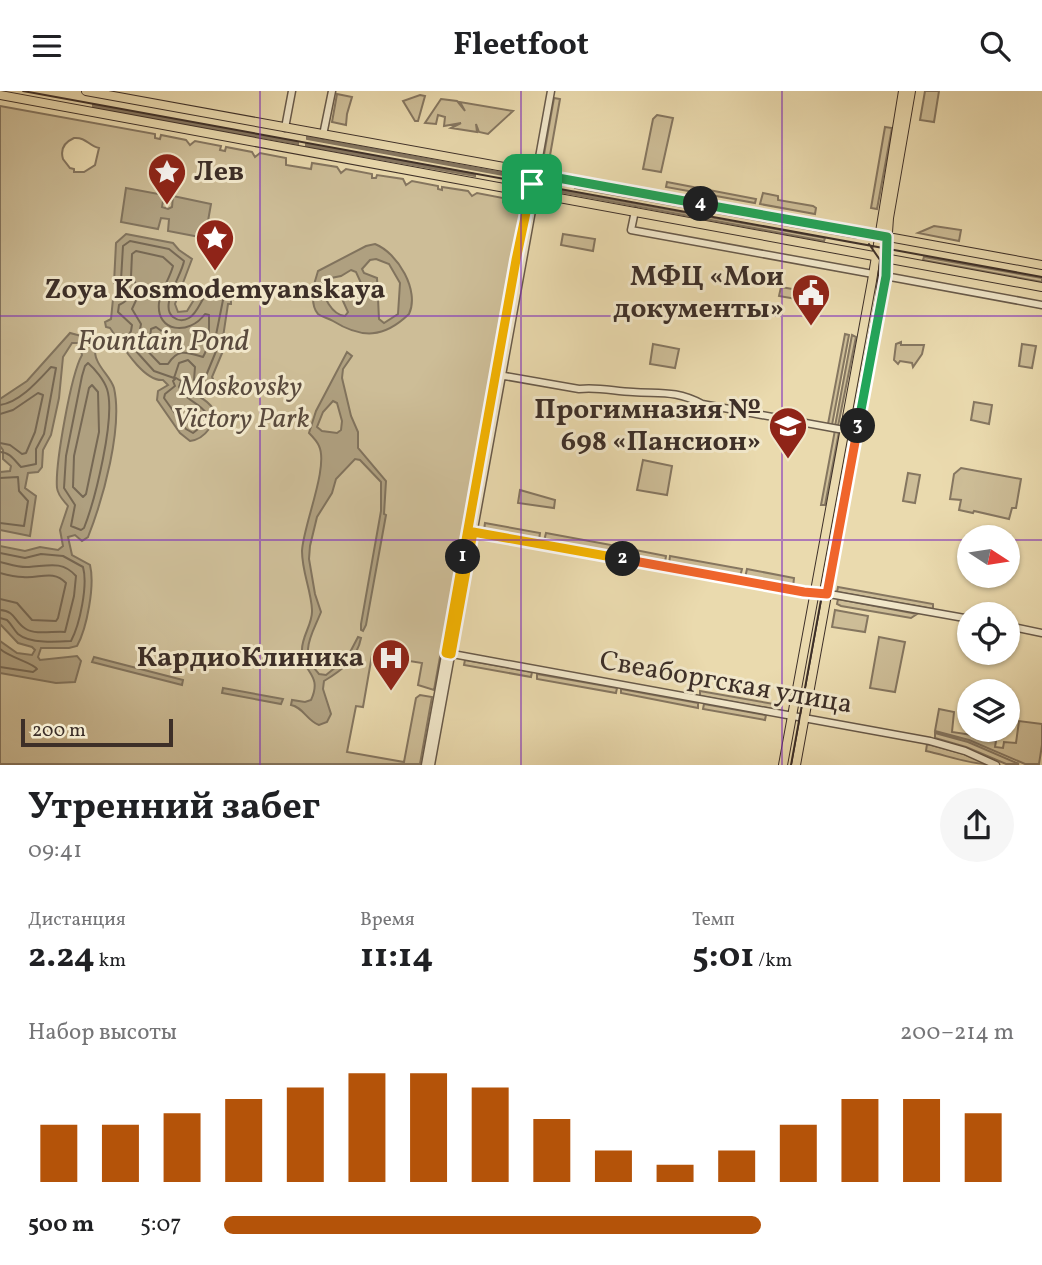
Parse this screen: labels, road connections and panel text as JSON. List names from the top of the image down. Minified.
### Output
{"streets":{"street":["Свеаборгская улица"]},"water":["Fountain Pond"],"parks":["Moskovsky Victory Park"],"places":{"place":["Лев","Zoya Kosmodemyanskaya"],"public building":["МФЦ «Мои документы»"],"school or university":["Прогимназия № 698 «Пансион»"],"hospital":["КардиоКлиника"]},"scale_bar":"200 m","north":"right","page":{"header":"Fleetfoot","pins":["4","3","1","2"],"scale":"200 m","heading":["Утренний забег","09:41"],"stats":[["Дистанция","2.24 km"],["Время","11:14"],["Темп","5:01 /km"]],"chart":["Набор высоты","200–214 m"],"list":[{"name":"500 m","note":"5:07"}]}}
